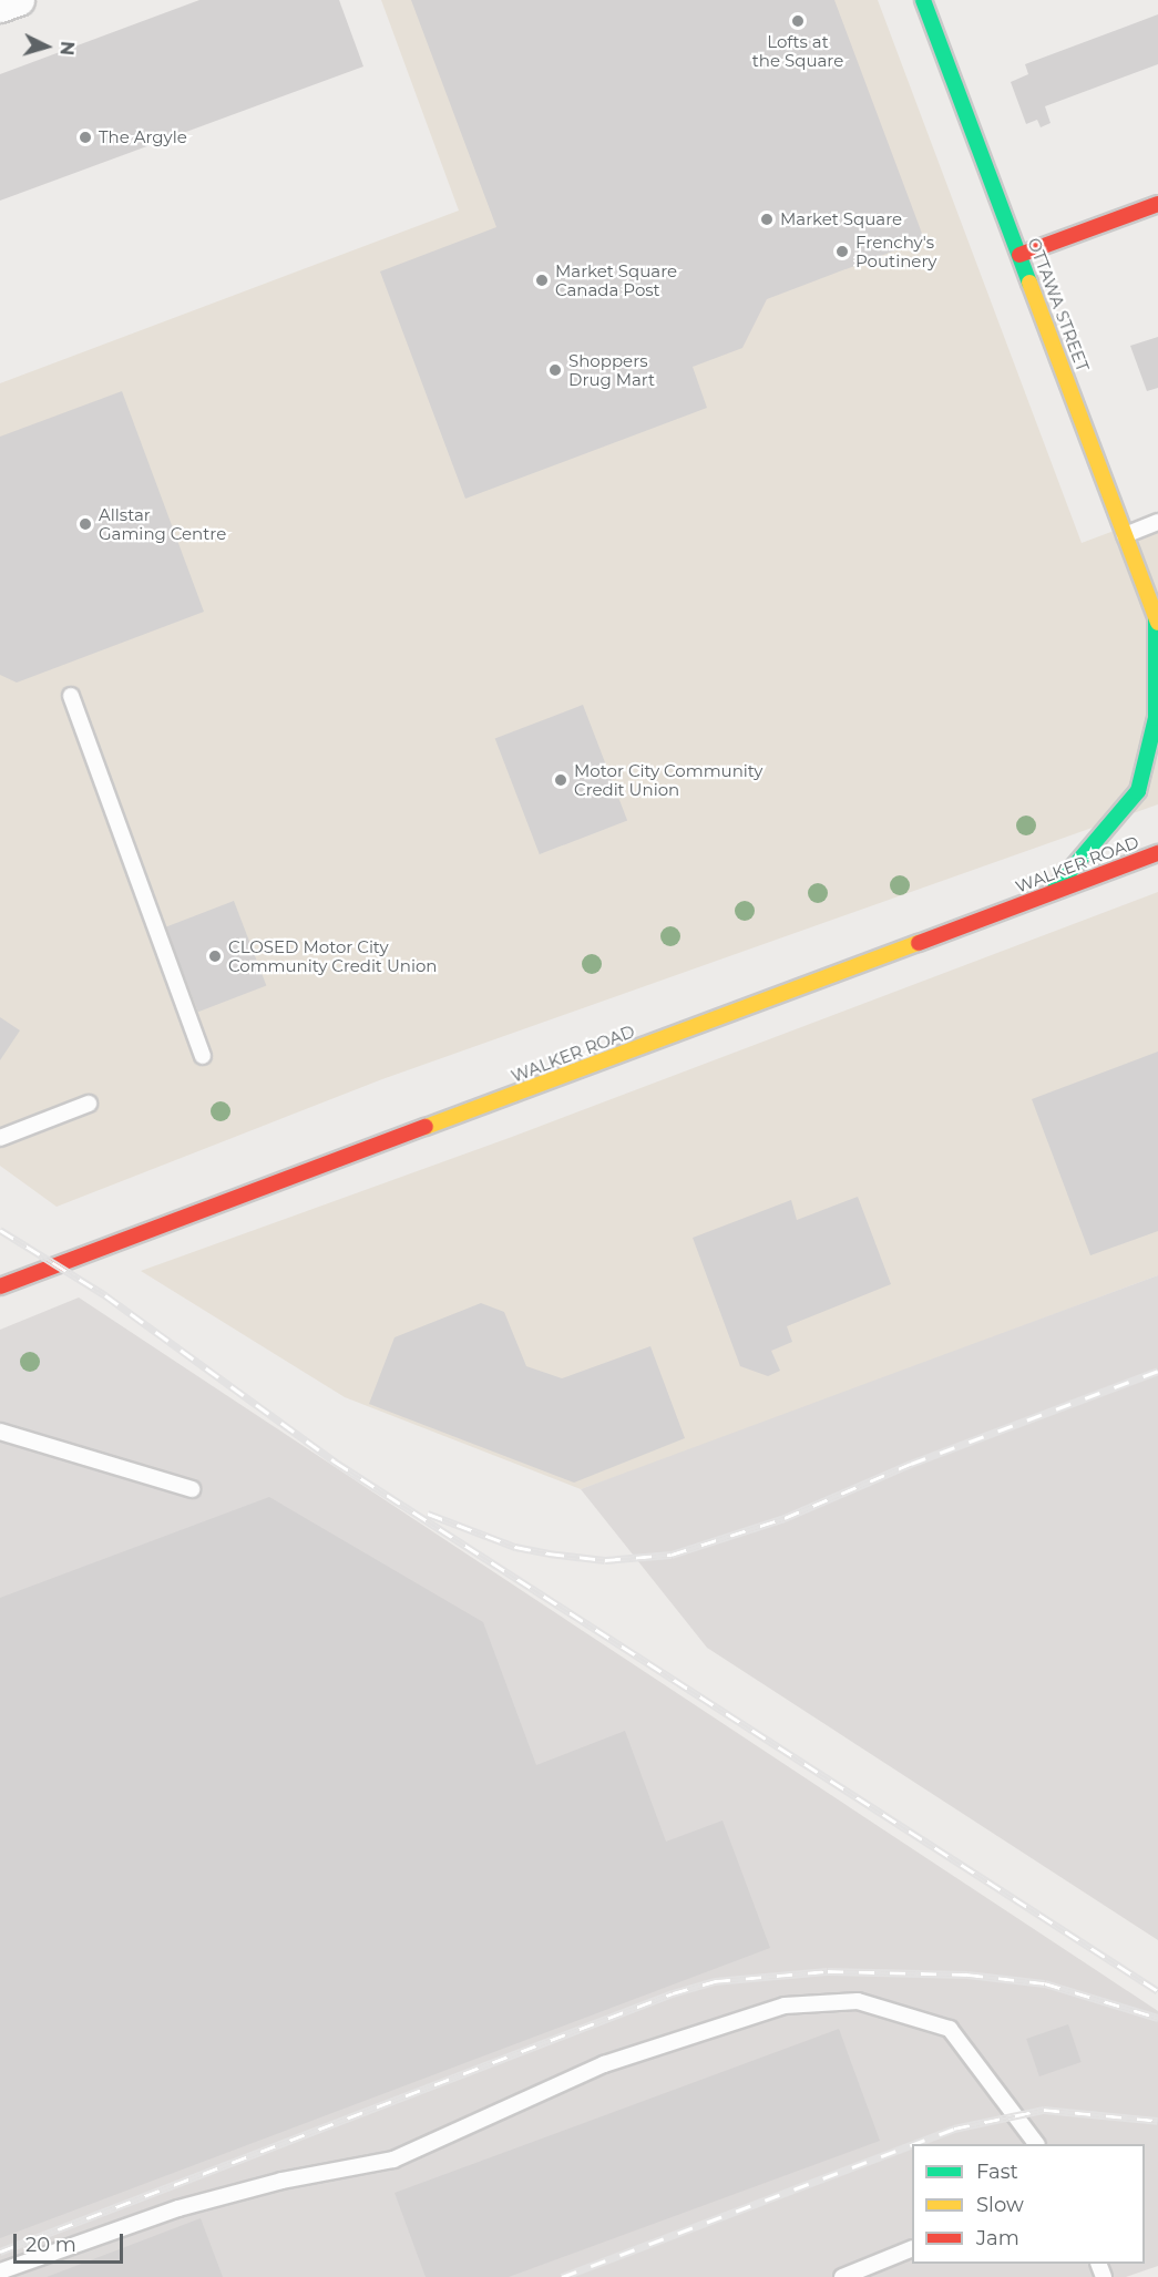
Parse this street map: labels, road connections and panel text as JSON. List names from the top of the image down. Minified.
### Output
{"streets":{"main road":["OTTAWA STREET","WALKER ROAD"]},"places":["Lofts at the Square","The Argyle","Market Square","Frenchy's Poutinery","Market Square Canada Post","Shoppers Drug Mart","Allstar Gaming Centre","Motor City Community Credit Union","CLOSED Motor City Community Credit Union"],"legend":["Fast","Slow","Jam"],"scale_bar":"20 m","north":"right"}
